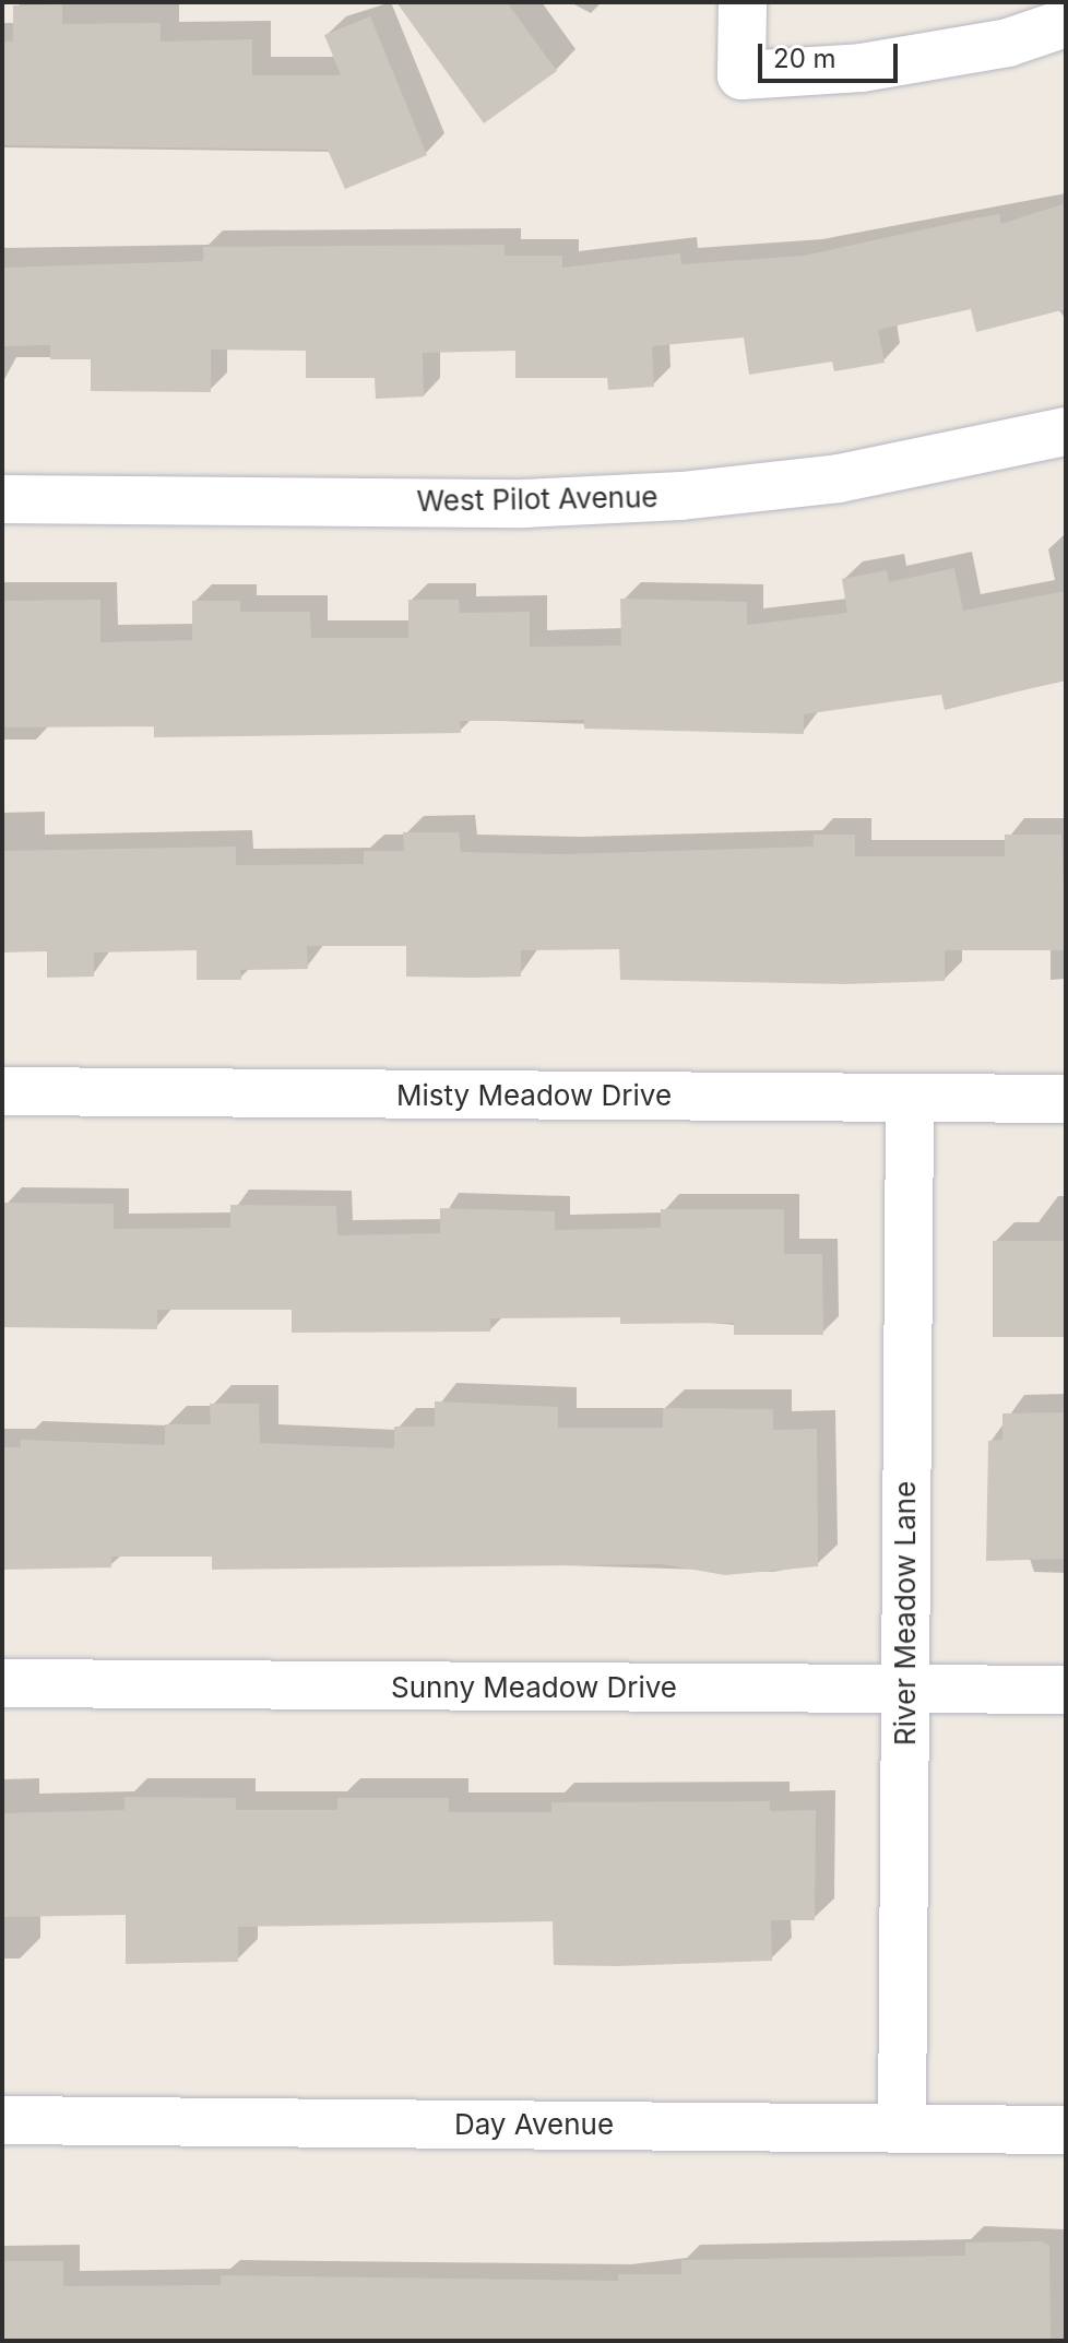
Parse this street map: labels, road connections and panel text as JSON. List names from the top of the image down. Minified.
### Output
{"streets":{"street":["West Pilot Avenue","Misty Meadow Drive","River Meadow Lane","Sunny Meadow Drive","Day Avenue"]},"crossings":[["Misty Meadow Drive","River Meadow Lane"],["River Meadow Lane","Sunny Meadow Drive"],["River Meadow Lane","Day Avenue"]],"scale_bar":"20 m"}
